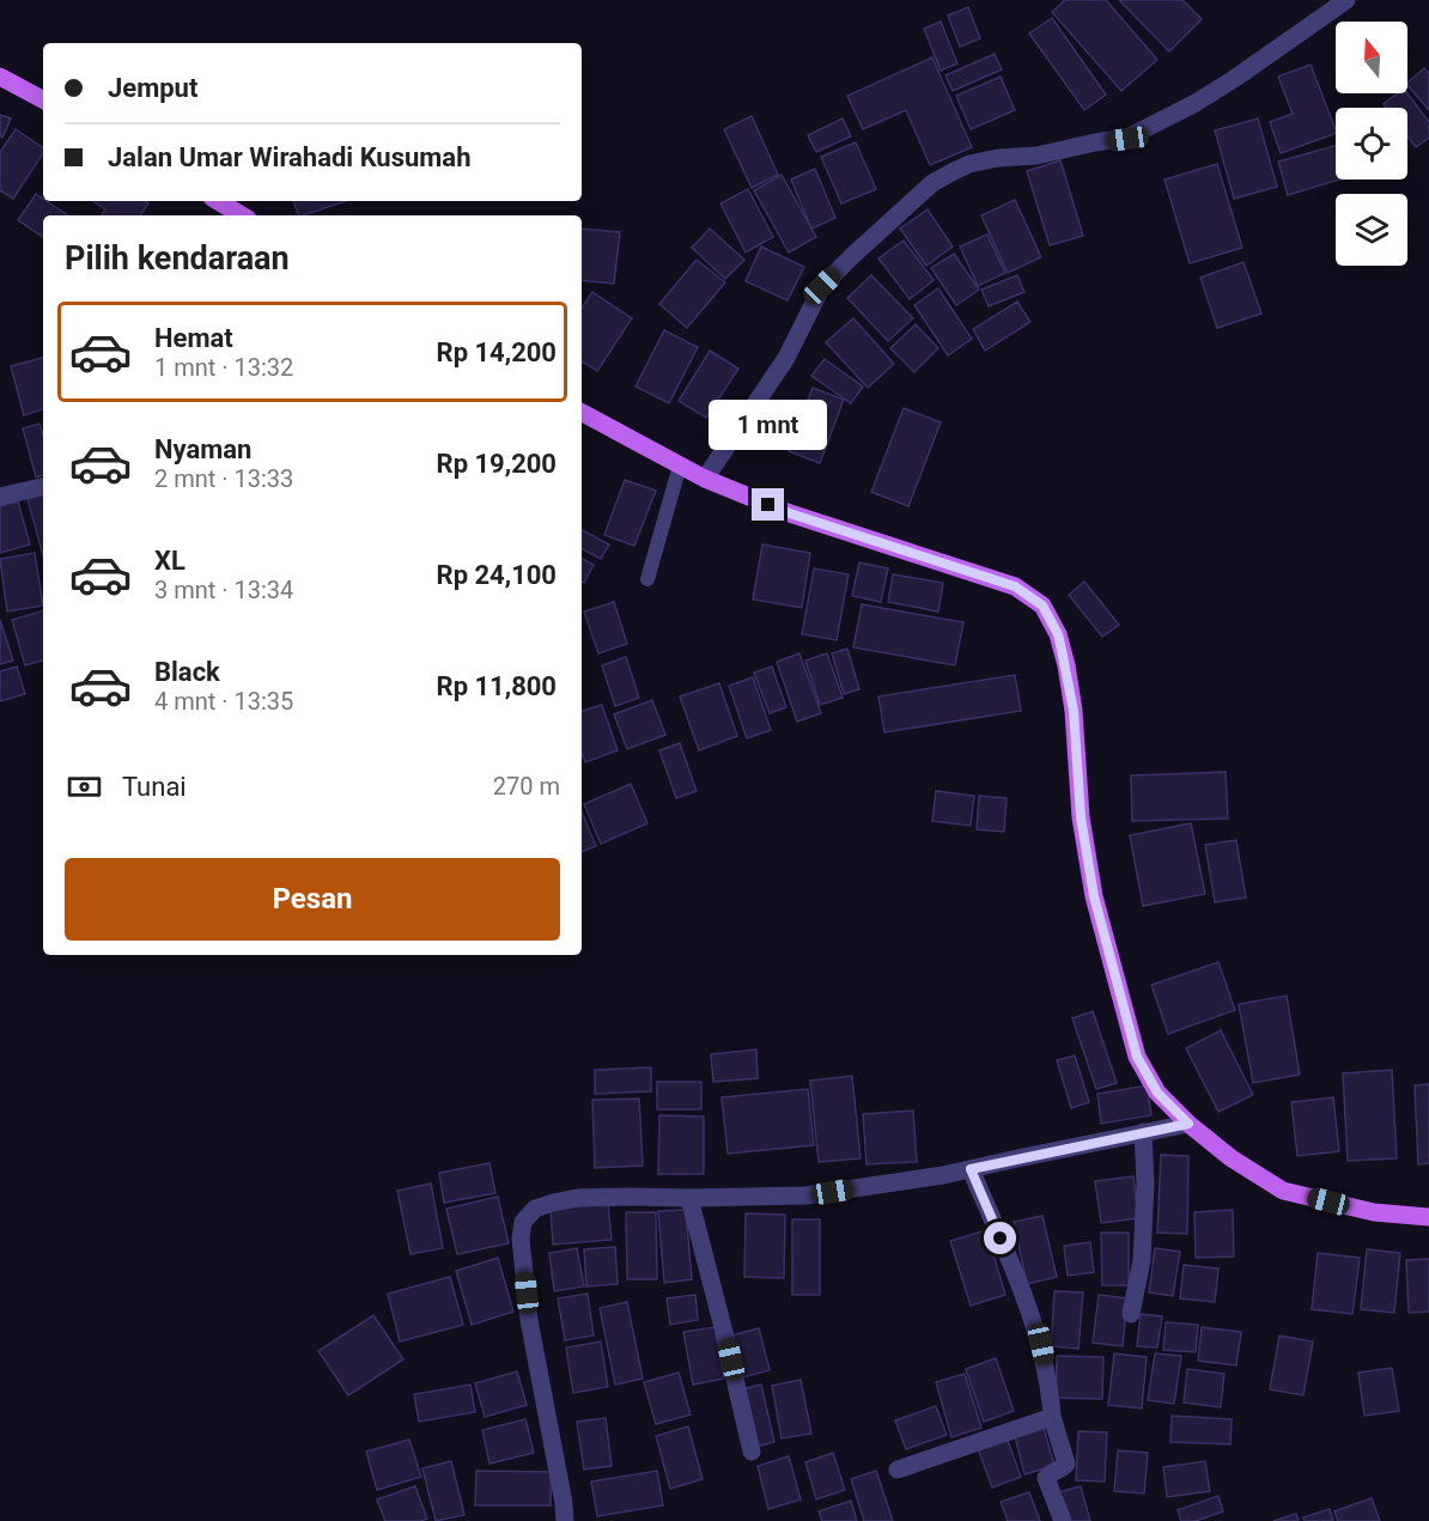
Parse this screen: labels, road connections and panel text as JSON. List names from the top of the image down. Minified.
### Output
{"north":"top","page":{"banner":["Jemput","Jalan Umar Wirahadi Kusumah"],"heading":"Pilih kendaraan","list":[{"name":"Hemat","note":"1 mnt · 13:32","value":"Rp 14,200"},{"name":"Nyaman","note":"2 mnt · 13:33","value":"Rp 19,200"},{"name":"XL","note":"3 mnt · 13:34","value":"Rp 24,100"},{"name":"Black","note":"4 mnt · 13:35","value":"Rp 11,800"}],"bubble":"1 mnt","pay":["Tunai","270 m"],"buttons":"Pesan"}}
